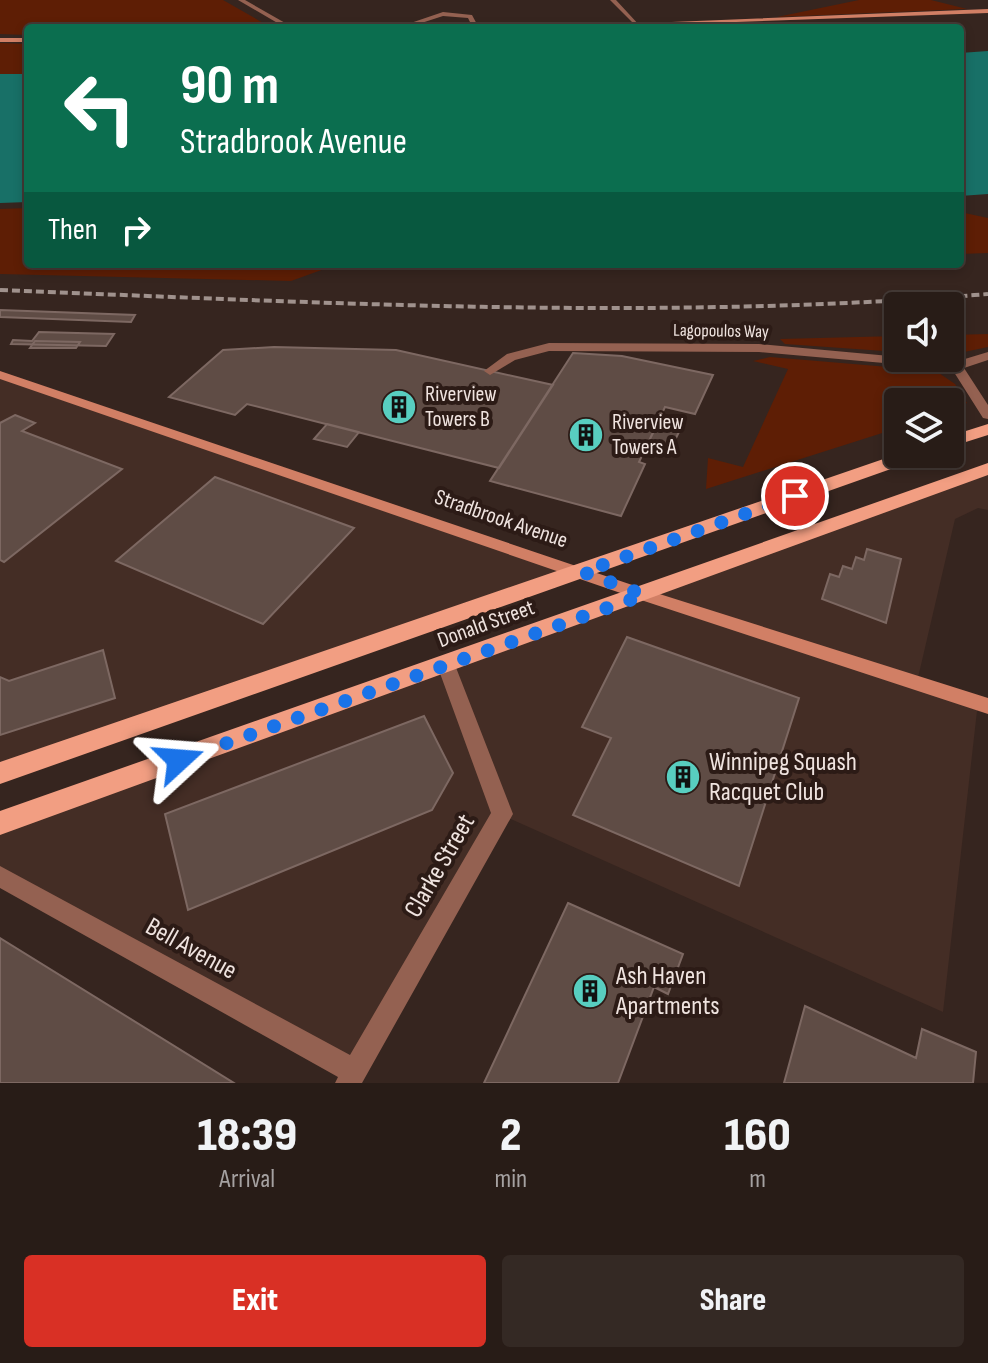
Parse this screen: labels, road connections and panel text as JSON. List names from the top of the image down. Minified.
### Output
{"streets":{"main road":["Donald Street"],"street":["Lagopoulos Way","Stradbrook Avenue","Clarke Street","Bell Avenue"]},"crossings":[["Stradbrook Avenue","Donald Street"],["Donald Street","Clarke Street"],["Clarke Street","Bell Avenue"]],"places":{"building":["Riverview Towers B","Riverview Towers A","Winnipeg Squash Racquet Club","Ash Haven Apartments"]},"page":{"turn":["90 m","Stradbrook Avenue"],"then":"Then","eta":["18:39","Arrival","2","min","160","m"],"buttons":["Exit","Share"]}}
